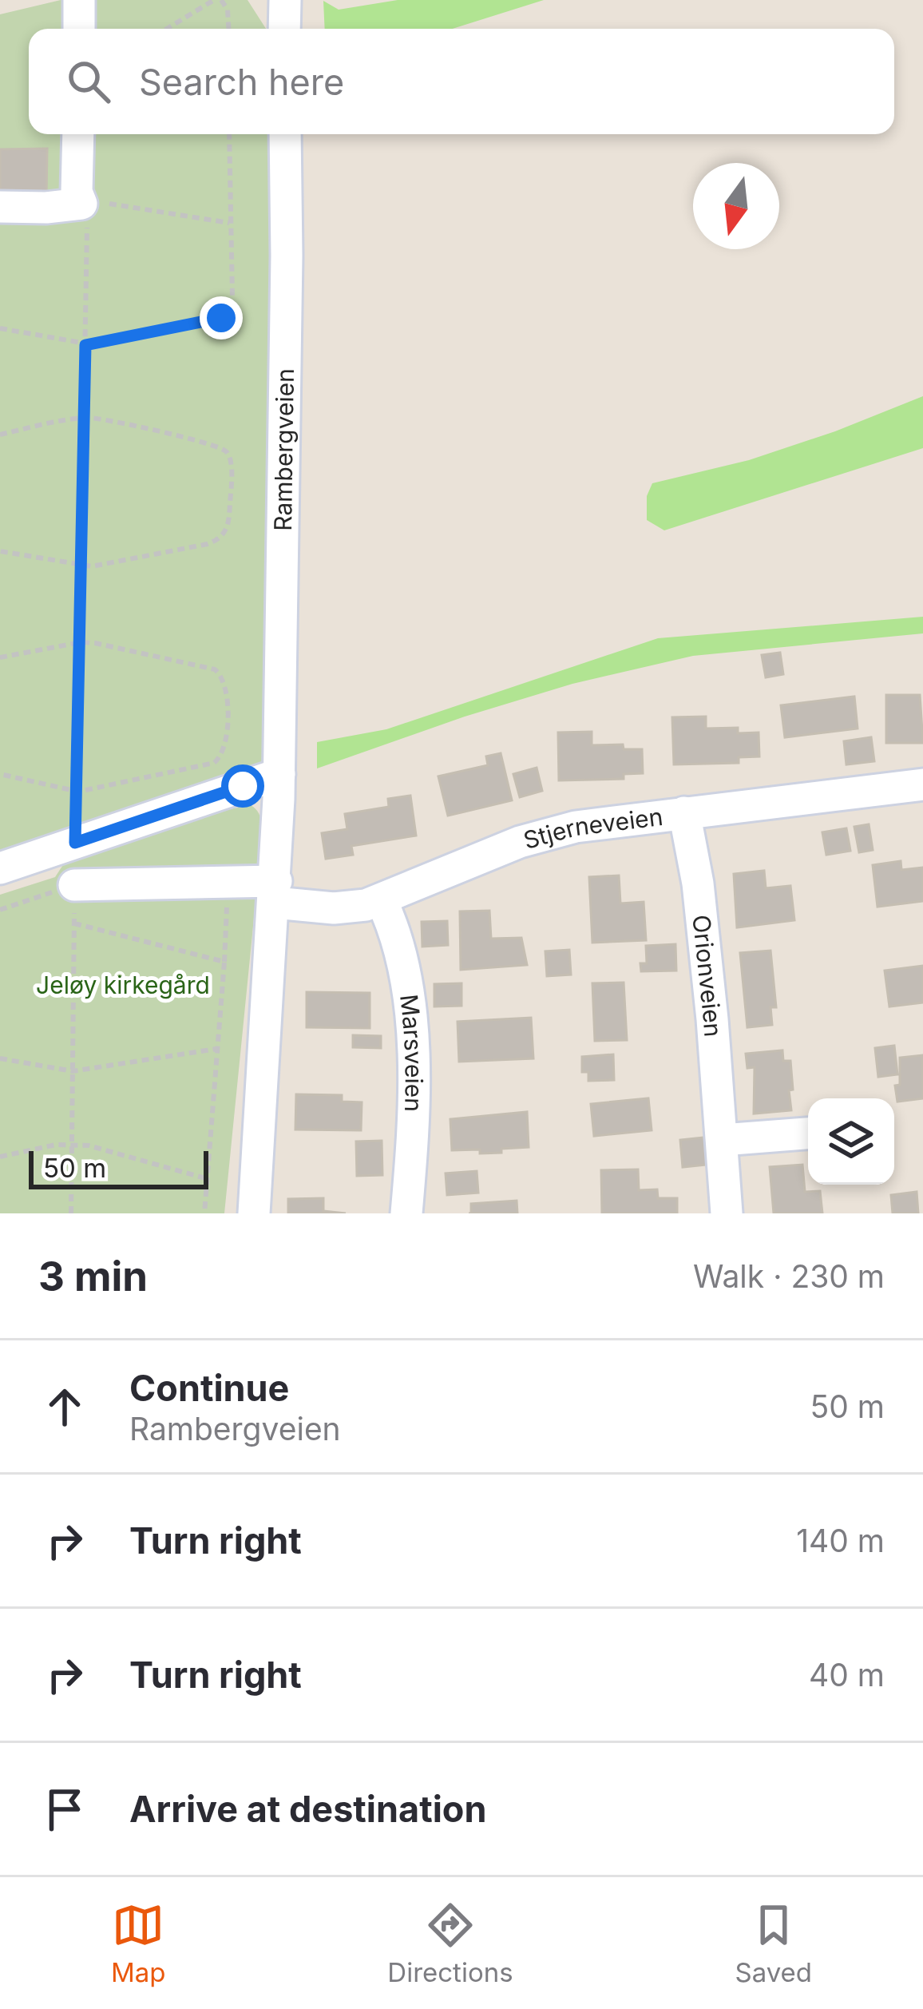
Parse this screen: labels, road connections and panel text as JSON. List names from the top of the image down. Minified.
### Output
{"streets":{"street":["Rambergveien","Stjerneveien","Orionveien","Marsveien"]},"crossings":[["Rambergveien","Stjerneveien"],["Stjerneveien","Orionveien"],["Stjerneveien","Marsveien"]],"parks":["Jeløy kirkegård"],"scale_bar":"50 m","north":"bottom","page":{"search":"Search here","scale":"50 m","heading":["3 min","Walk · 230 m"],"list":[["Continue","Rambergveien","50 m"],["Turn right","140 m"],["Turn right","40 m"],"Arrive at destination"],"nav":["Map","Directions","Saved"]}}
